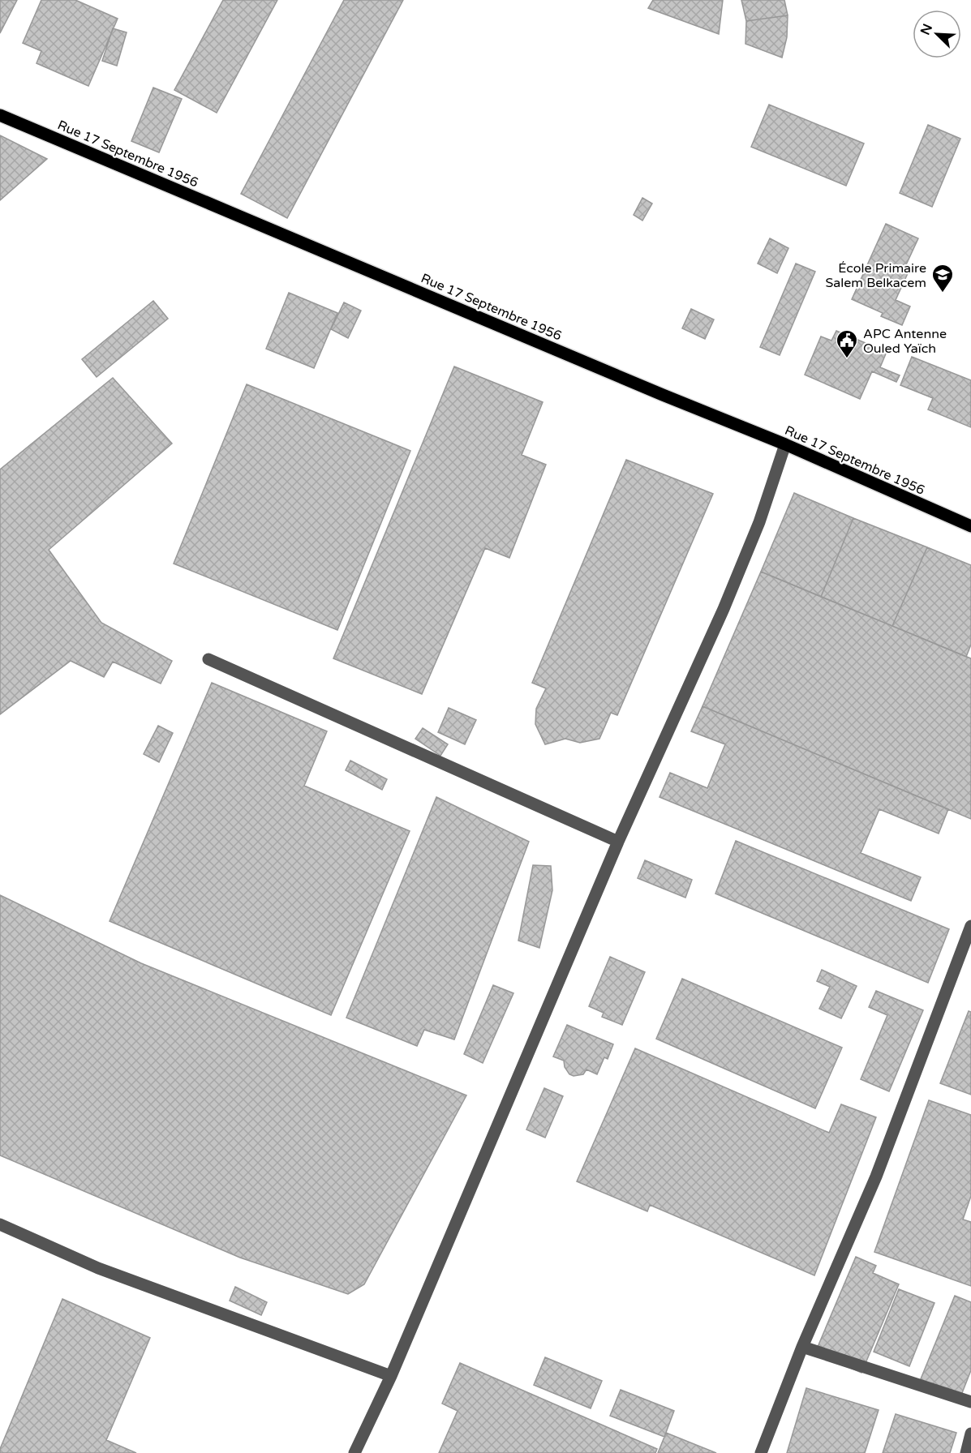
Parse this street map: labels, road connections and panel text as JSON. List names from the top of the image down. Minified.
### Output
{"streets":{"main road":["Rue 17 Septembre 1956"]},"places":{"school or university":["École Primaire Salem Belkacem"],"public building":["APC Antenne Ouled Yaïch"]},"north":"top left"}
